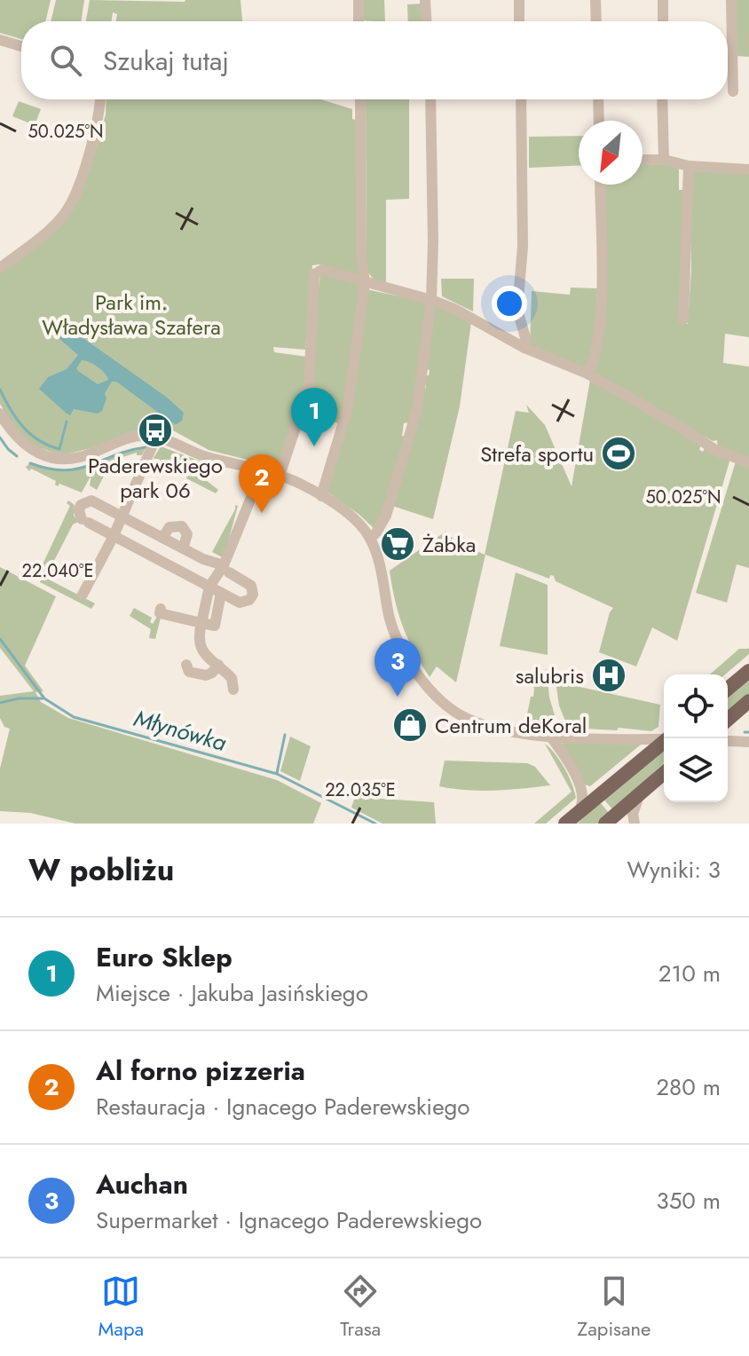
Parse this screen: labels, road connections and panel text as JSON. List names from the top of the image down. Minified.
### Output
{"water":["Młynówka"],"parks":["Park im. Władysława Szafera"],"places":{"bus stop":["Paderewskiego park 06"],"sports":["Strefa sportu"],"supermarket":["Żabka"],"hospital":["salubris"],"shop":["Centrum deKoral"]},"north":"bottom left","page":{"search":"Szukaj tutaj","pins":["1","2","3"],"heading":["W pobliżu","Wyniki: 3"],"list":[{"mark":"1","name":"Euro Sklep","note":"Miejsce · Jakuba Jasińskiego","value":"210 m"},{"mark":"2","name":"Al forno pizzeria","note":"Restauracja · Ignacego Paderewskiego","value":"280 m"},{"mark":"3","name":"Auchan","note":"Supermarket · Ignacego Paderewskiego","value":"350 m"}],"nav":["Mapa","Trasa","Zapisane"]},"coordinates":["50.025°N","22.040°E","22.035°E"]}
